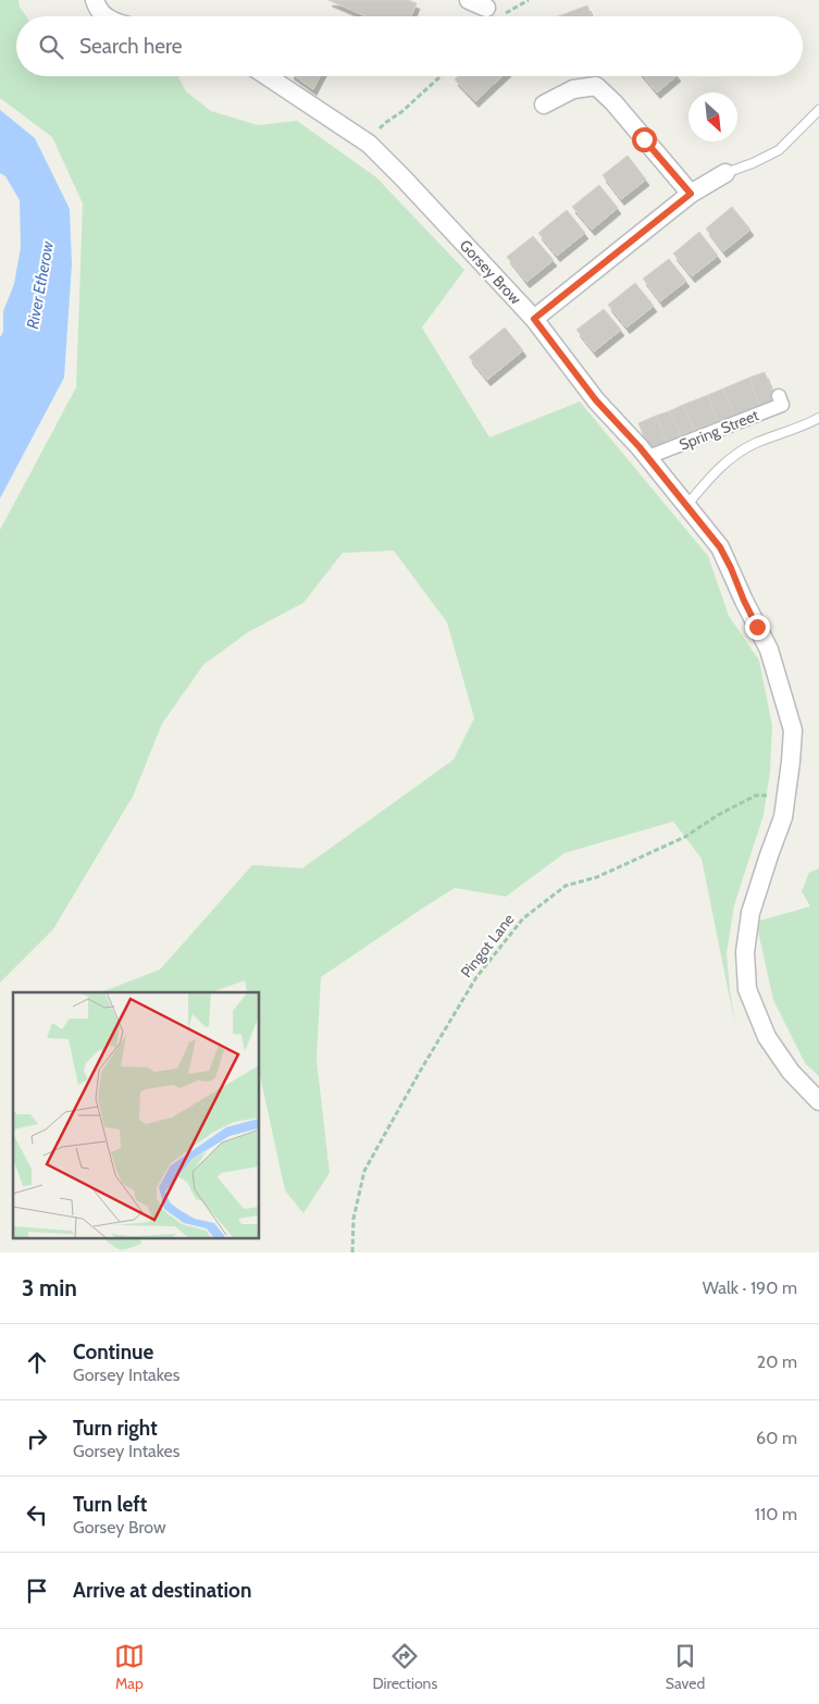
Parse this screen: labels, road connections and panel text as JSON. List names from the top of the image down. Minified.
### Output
{"streets":{"street":["Gorsey Brow","Spring Street"],"path":["Pingot Lane"]},"crossings":[["Gorsey Brow","Spring Street"],["Gorsey Brow","Pingot Lane"]],"water":["River Etherow"],"north":"bottom right","page":{"search":"Search here","heading":["3 min","Walk · 190 m"],"list":[["Continue","Gorsey Intakes","20 m"],["Turn right","Gorsey Intakes","60 m"],["Turn left","Gorsey Brow","110 m"],"Arrive at destination"],"nav":["Map","Directions","Saved"]}}
